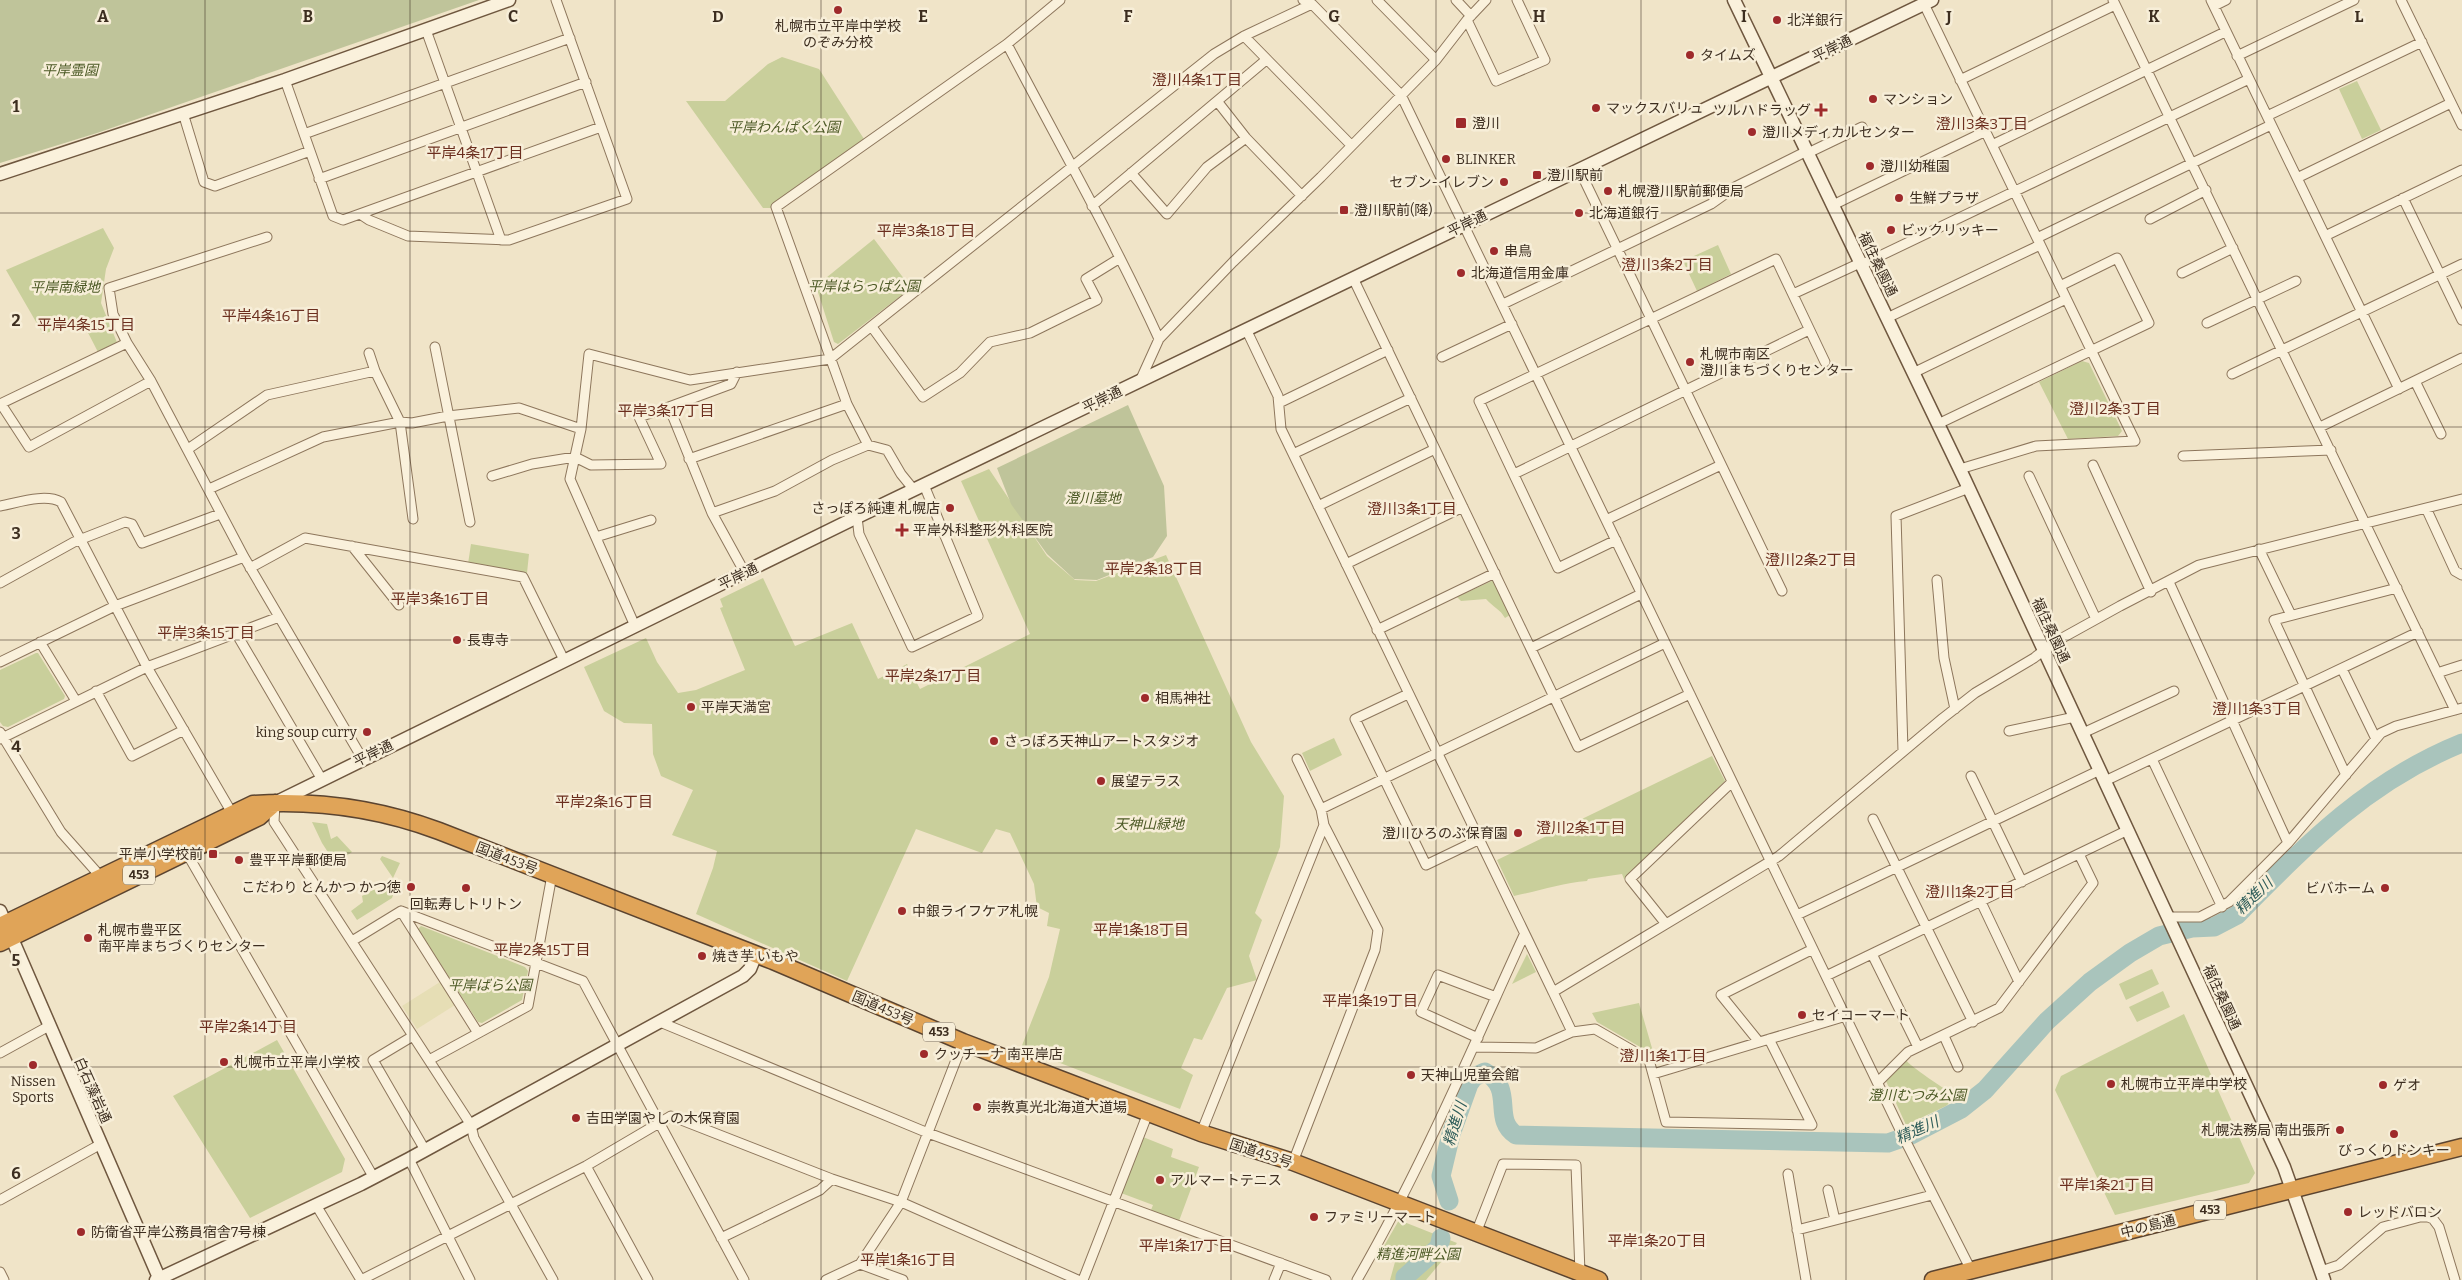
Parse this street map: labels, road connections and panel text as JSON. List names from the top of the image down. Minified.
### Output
{"streets":{"highway":["平岸通","国道453号","453","中の島通"],"street":["福住桑園通","白石藻岩通"]},"crossings":[["平岸通","福住桑園通"],["平岸通","国道453号"],["平岸通","白石藻岩通"],["福住桑園通","中の島通"],["453","中の島通"]],"districts":["澄川4条1丁目","澄川3条3丁目","平岸4条17丁目","平岸3条18丁目","澄川3条2丁目","平岸4条16丁目","平岸4条15丁目","澄川2条3丁目","平岸3条17丁目","澄川3条1丁目","澄川2条2丁目","平岸2条18丁目","平岸3条16丁目","平岸3条15丁目","平岸2条17丁目","澄川1条3丁目","平岸2条16丁目","澄川2条1丁目","澄川1条2丁目","平岸1条18丁目","平岸2条15丁目","平岸1条19丁目","平岸2条14丁目","澄川1条1丁目","平岸1条21丁目","平岸1条20丁目","平岸1条17丁目","平岸1条16丁目"],"water":["精進川"],"parks":["平岸霊園","平岸わんぱく公園","平岸はらっぱ公園","平岸南緑地","澄川墓地","天神山緑地","平岸ばら公園","澄川むつみ公園","精進河畔公園"],"places":{"other":["札幌市立平岸中学校 のぞみ分校","北洋銀行","タイムズ","マンション","マックスバリュ","澄川メディカルセンター","BLINKER","澄川幼稚園","セブン-イレブン","札幌澄川駅前郵便局","生鮮プラザ","北海道銀行","ビックリッキー","串鳥","北海道信用金庫","札幌市南区 澄川まちづくりセンター","さっぽろ純連 札幌店","長専寺","相馬神社","平岸天満宮","king soup curry","さっぽろ天神山アートスタジオ","展望テラス","澄川ひろのぶ保育園","豊平平岸郵便局","こだわり とんかつ かつ徳","回転寿しトリトン","ビバホーム","中銀ライフケア札幌","札幌市豊平区 南平岸まちづくりセンター","焼き芋 いもや","セイコーマート","クッチーナ 南平岸店","札幌市立平岸小学校","Nissen Sports","天神山児童会館","札幌市立平岸中学校","ゲオ","崇教真光北海道大道場","吉田学園やしの木保育園","札幌法務局 南出張所","びっくりドンキー","アルマートテニス","レッドバロン","ファミリーマート","防衛省平岸公務員宿舎7号棟"],"health":["ツルハドラッグ","平岸外科整形外科医院"],"transit":["澄川","澄川駅前","澄川駅前(降)","平岸小学校前"]},"grid":{"columns":["A","B","C","D","E","F","G","H","I","J","K","L"],"rows":["1","2","3","4","5","6"]}}
